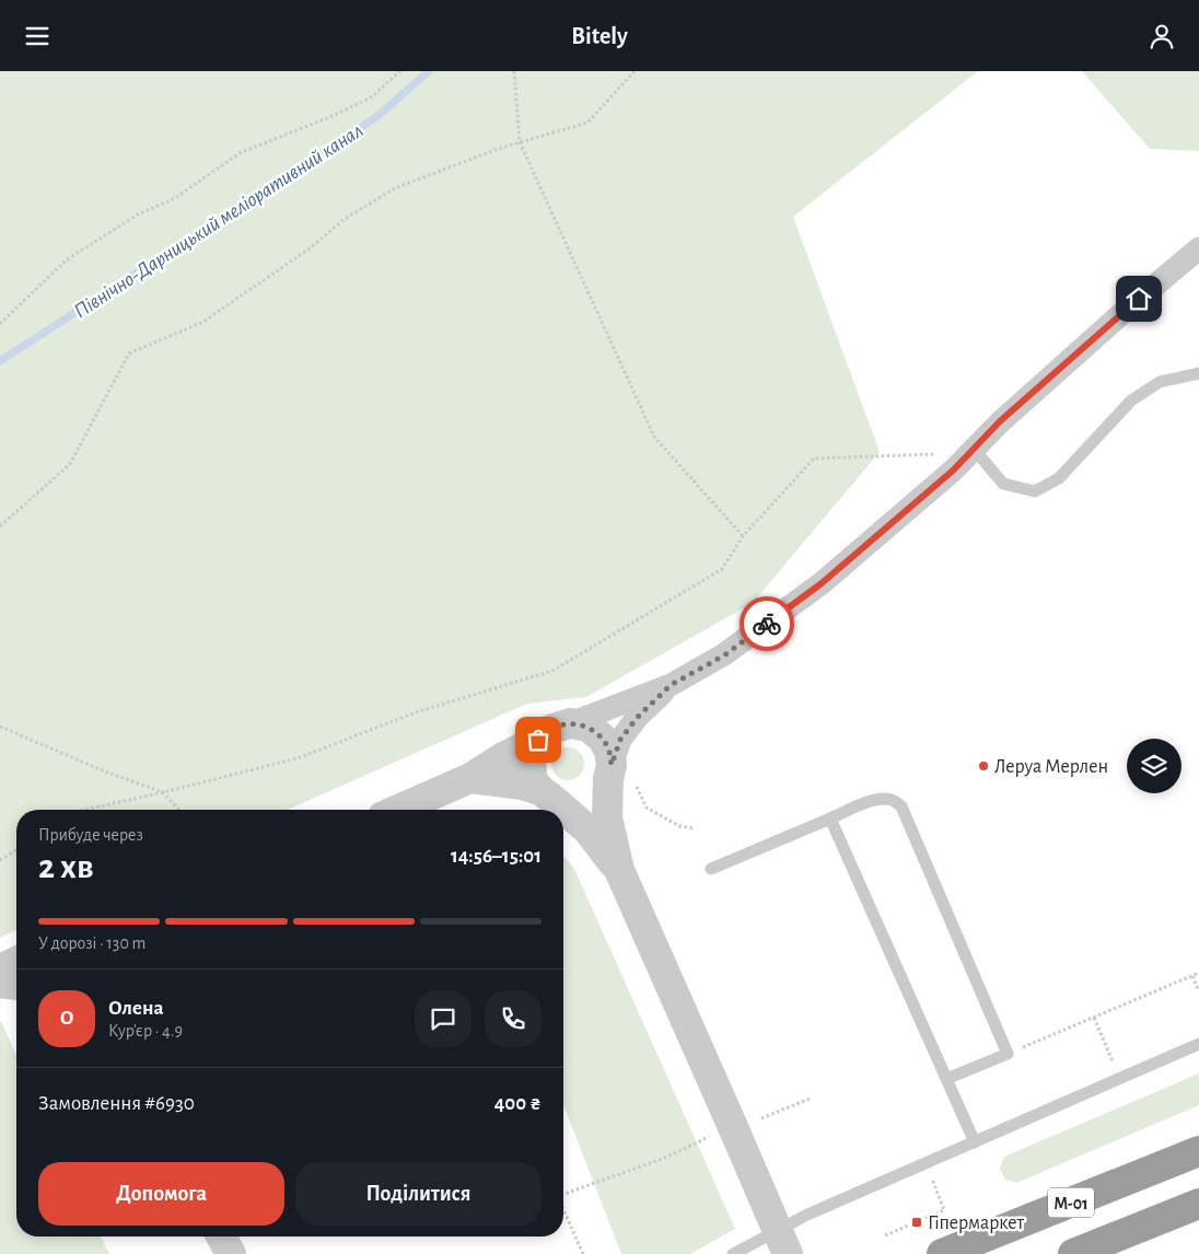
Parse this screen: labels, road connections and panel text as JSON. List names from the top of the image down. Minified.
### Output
{"streets":{"highway":["М-01"]},"water":["Північно-Дарницький меліоративний канал"],"places":{"other":["Леруа Мерлен"],"transit":["Гіпермаркет"]},"page":{"header":"Bitely","heading":["2 хв","Прибуде через","14:56–15:01"],"panel":["Олена","Кур’єр · 4.9","Замовлення #6930","400 ₴"],"bar":"У дорозі · 130 m","round":"О","buttons":["Допомога","Поділитися"]}}
